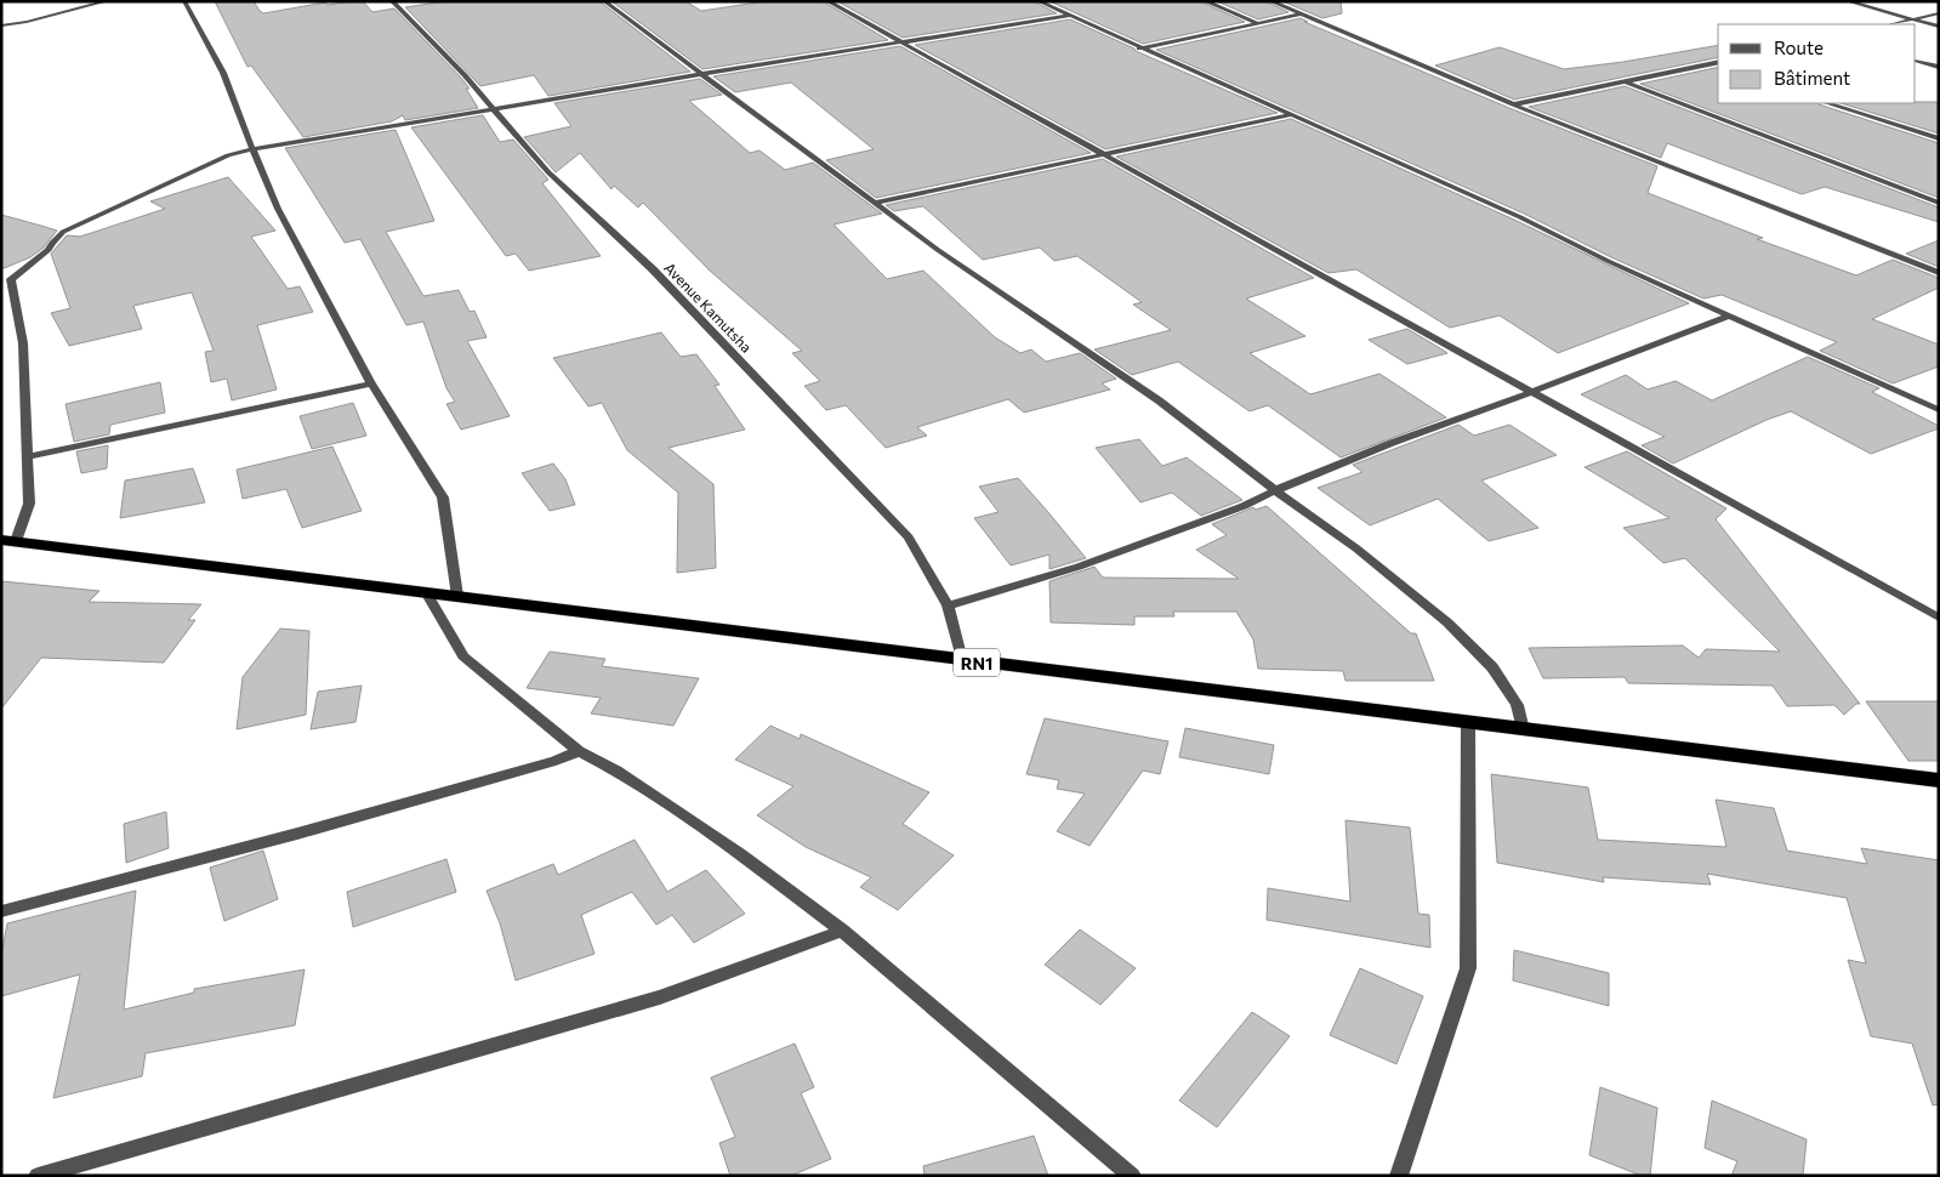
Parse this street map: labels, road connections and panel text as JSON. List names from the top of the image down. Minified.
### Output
{"streets":{"highway":["RN1"],"street":["Avenue Kamutsha"]},"crossings":[["Avenue Kamutsha","RN1"]],"legend":["Route","Bâtiment"]}
